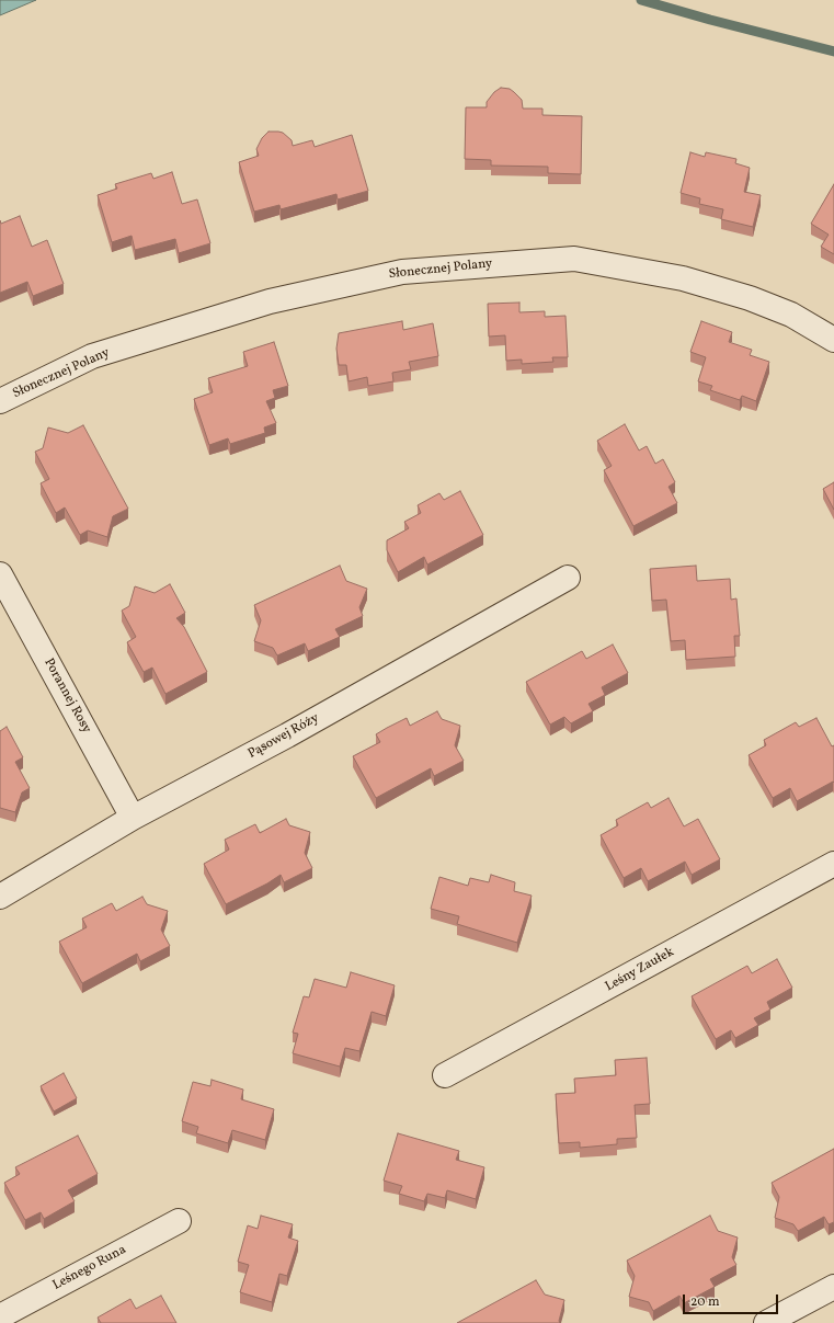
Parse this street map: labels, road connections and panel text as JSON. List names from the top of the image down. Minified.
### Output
{"streets":{"street":["Słonecznej Polany","Porannej Rosy","Pąsowej Róży","Leśny Zaułek","Leśnego Runa"]},"crossings":[["Porannej Rosy","Pąsowej Róży"]],"scale_bar":"20 m"}
